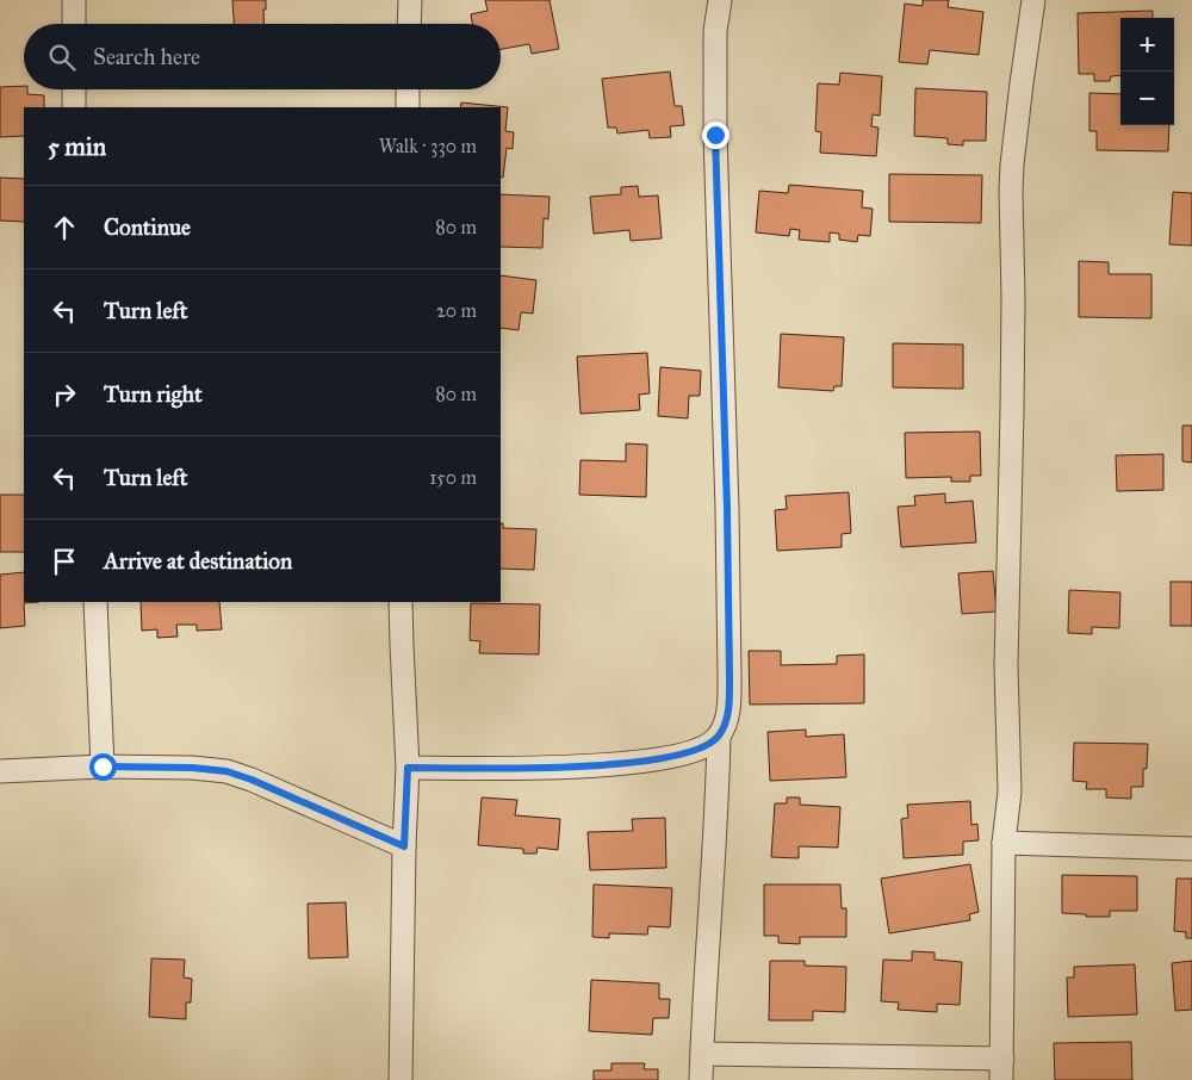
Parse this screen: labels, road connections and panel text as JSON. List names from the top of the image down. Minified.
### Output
{"page":{"map_buttons":["+","−"],"search":"Search here","heading":["5 min","Walk · 330 m"],"list":[["Continue","80 m"],["Turn left","20 m"],["Turn right","80 m"],["Turn left","150 m"],"Arrive at destination"]}}
